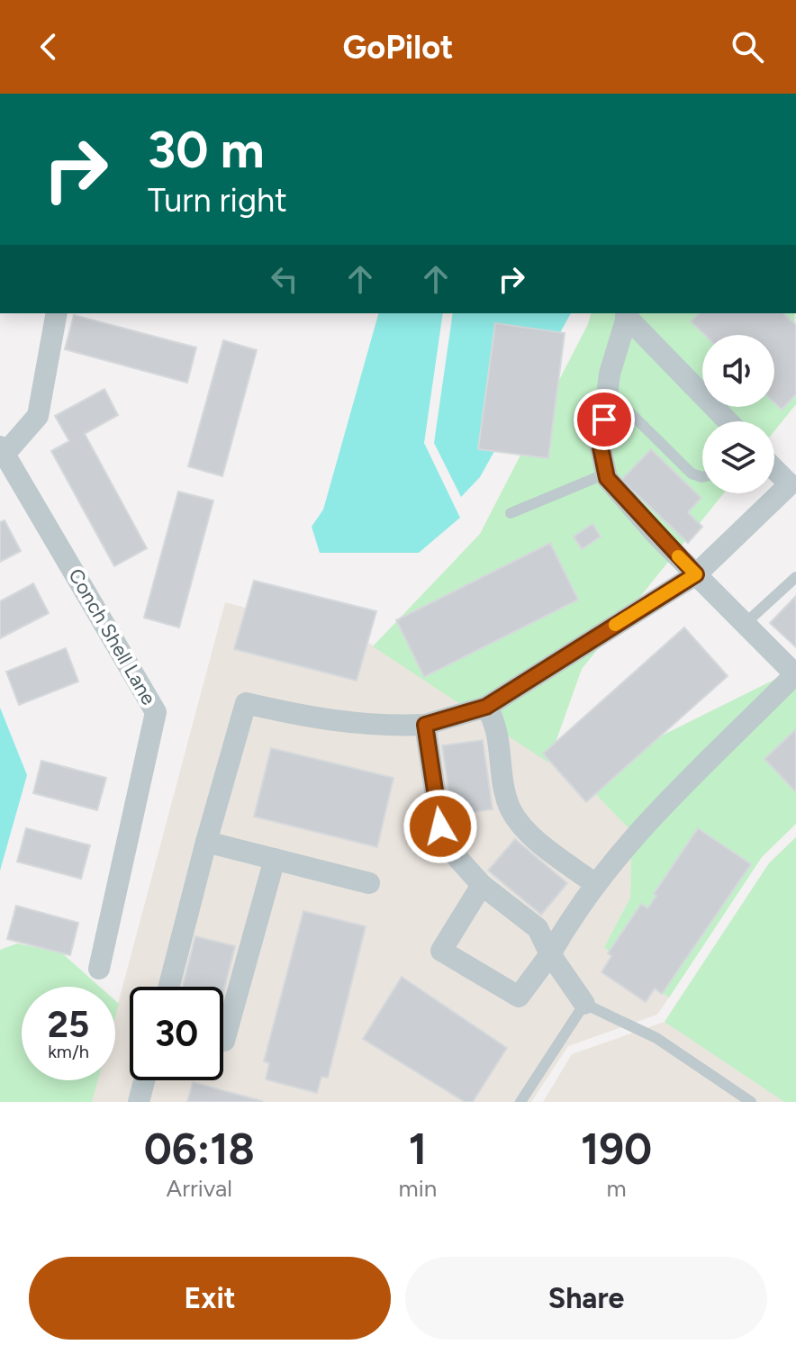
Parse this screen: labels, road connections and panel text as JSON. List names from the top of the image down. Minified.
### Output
{"streets":{"street":["Conch Shell Lane"]},"page":{"header":"GoPilot","turn":["30 m","Turn right"],"speed":"25 km/h","limit":"30","eta":["06:18","Arrival","1","min","190","m"],"buttons":["Exit","Share"]}}
